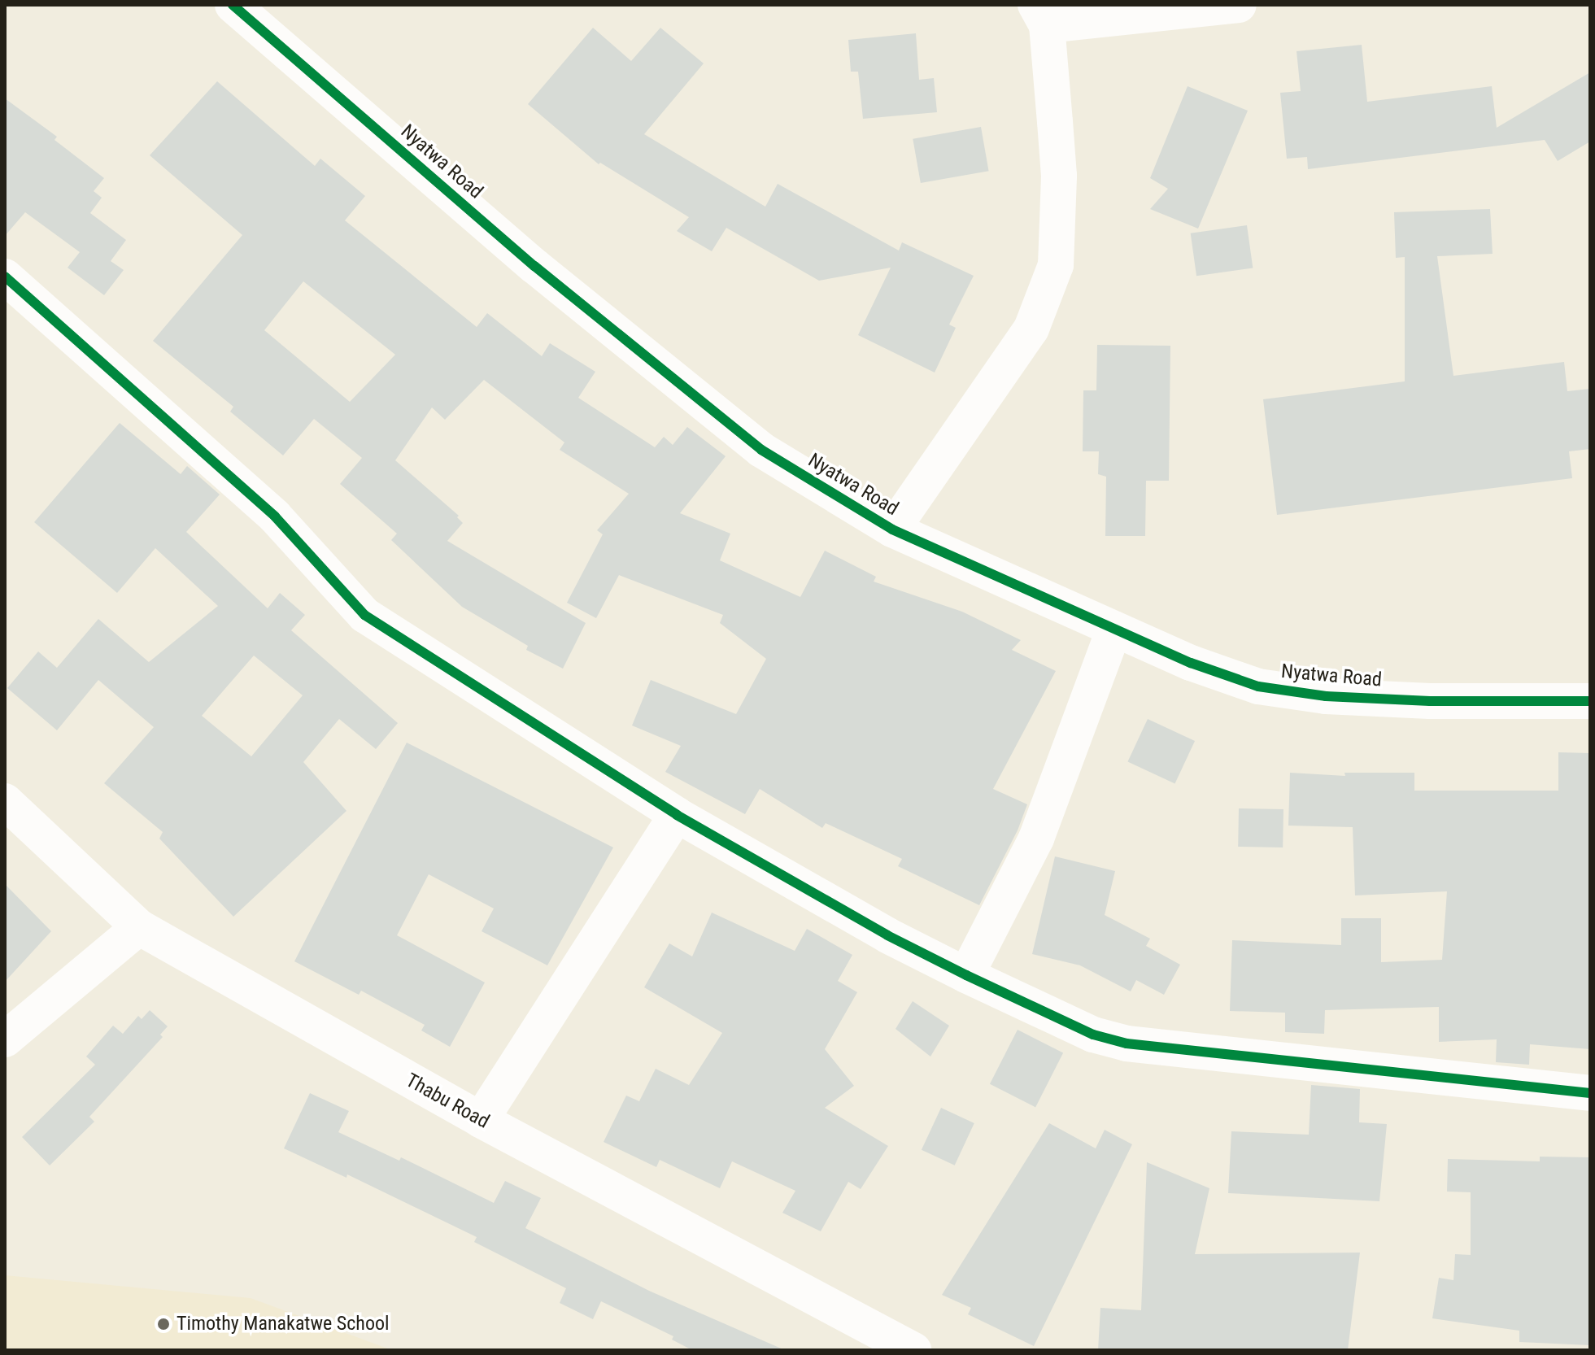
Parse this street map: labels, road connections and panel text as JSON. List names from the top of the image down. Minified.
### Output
{"streets":{"street":["Nyatwa Road","Thabu Road"]},"places":["Timothy Manakatwe School"]}
